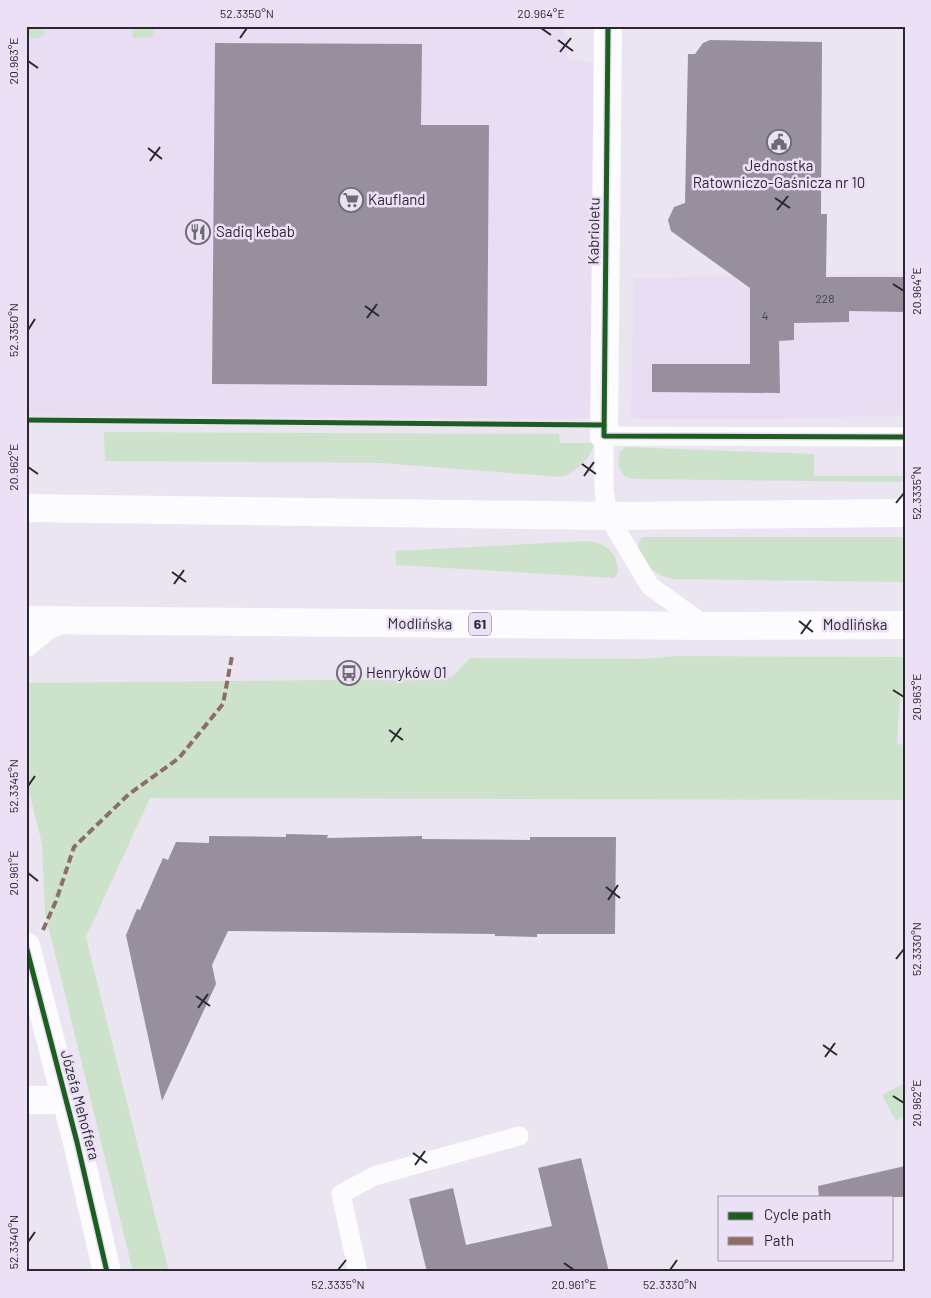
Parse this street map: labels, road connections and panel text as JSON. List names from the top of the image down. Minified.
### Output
{"streets":{"main road":["Kabrioletu","Modlińska","61","Józefa Mehoffera"]},"places":{"public building":["Jednostka Ratowniczo-Gaśnicza nr 10"],"supermarket":["Kaufland"],"restaurant":["Sadiq kebab"],"bus stop":["Henryków 01"]},"house_numbers":["228","4"],"legend":["Cycle path","Path"],"coordinates":["52.3350°N","20.964°E","20.963°E","20.962°E","52.3335°N","52.3345°N","20.961°E","52.3330°N","52.3340°N"]}
